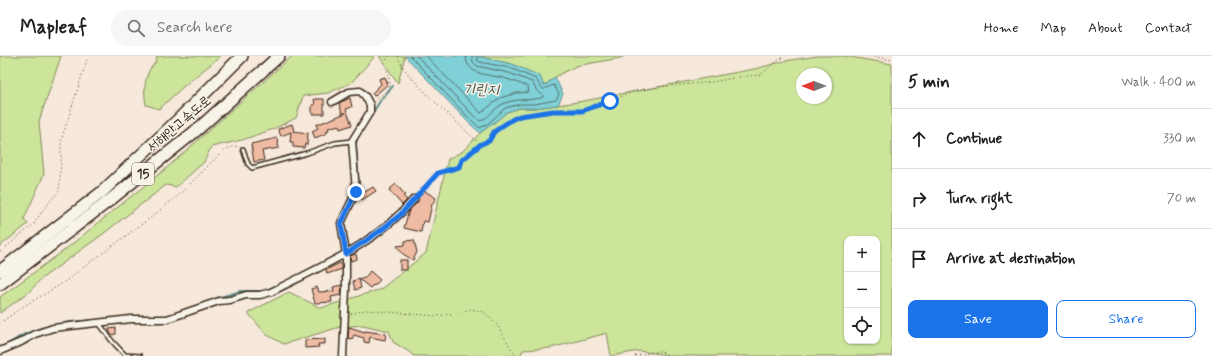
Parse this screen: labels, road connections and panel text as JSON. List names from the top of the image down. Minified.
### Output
{"streets":{"highway":["서해안고속도로","15"]},"water":["기린지"],"north":"left","page":{"header":"Mapleaf","search":"Search here","nav":["Home","Map","About","Contact"],"heading":["5 min","Walk · 400 m"],"list":[["Continue","330 m"],["Turn right","70 m"],"Arrive at destination"],"map_buttons":["+","−"],"buttons":["Save","Share"]}}
